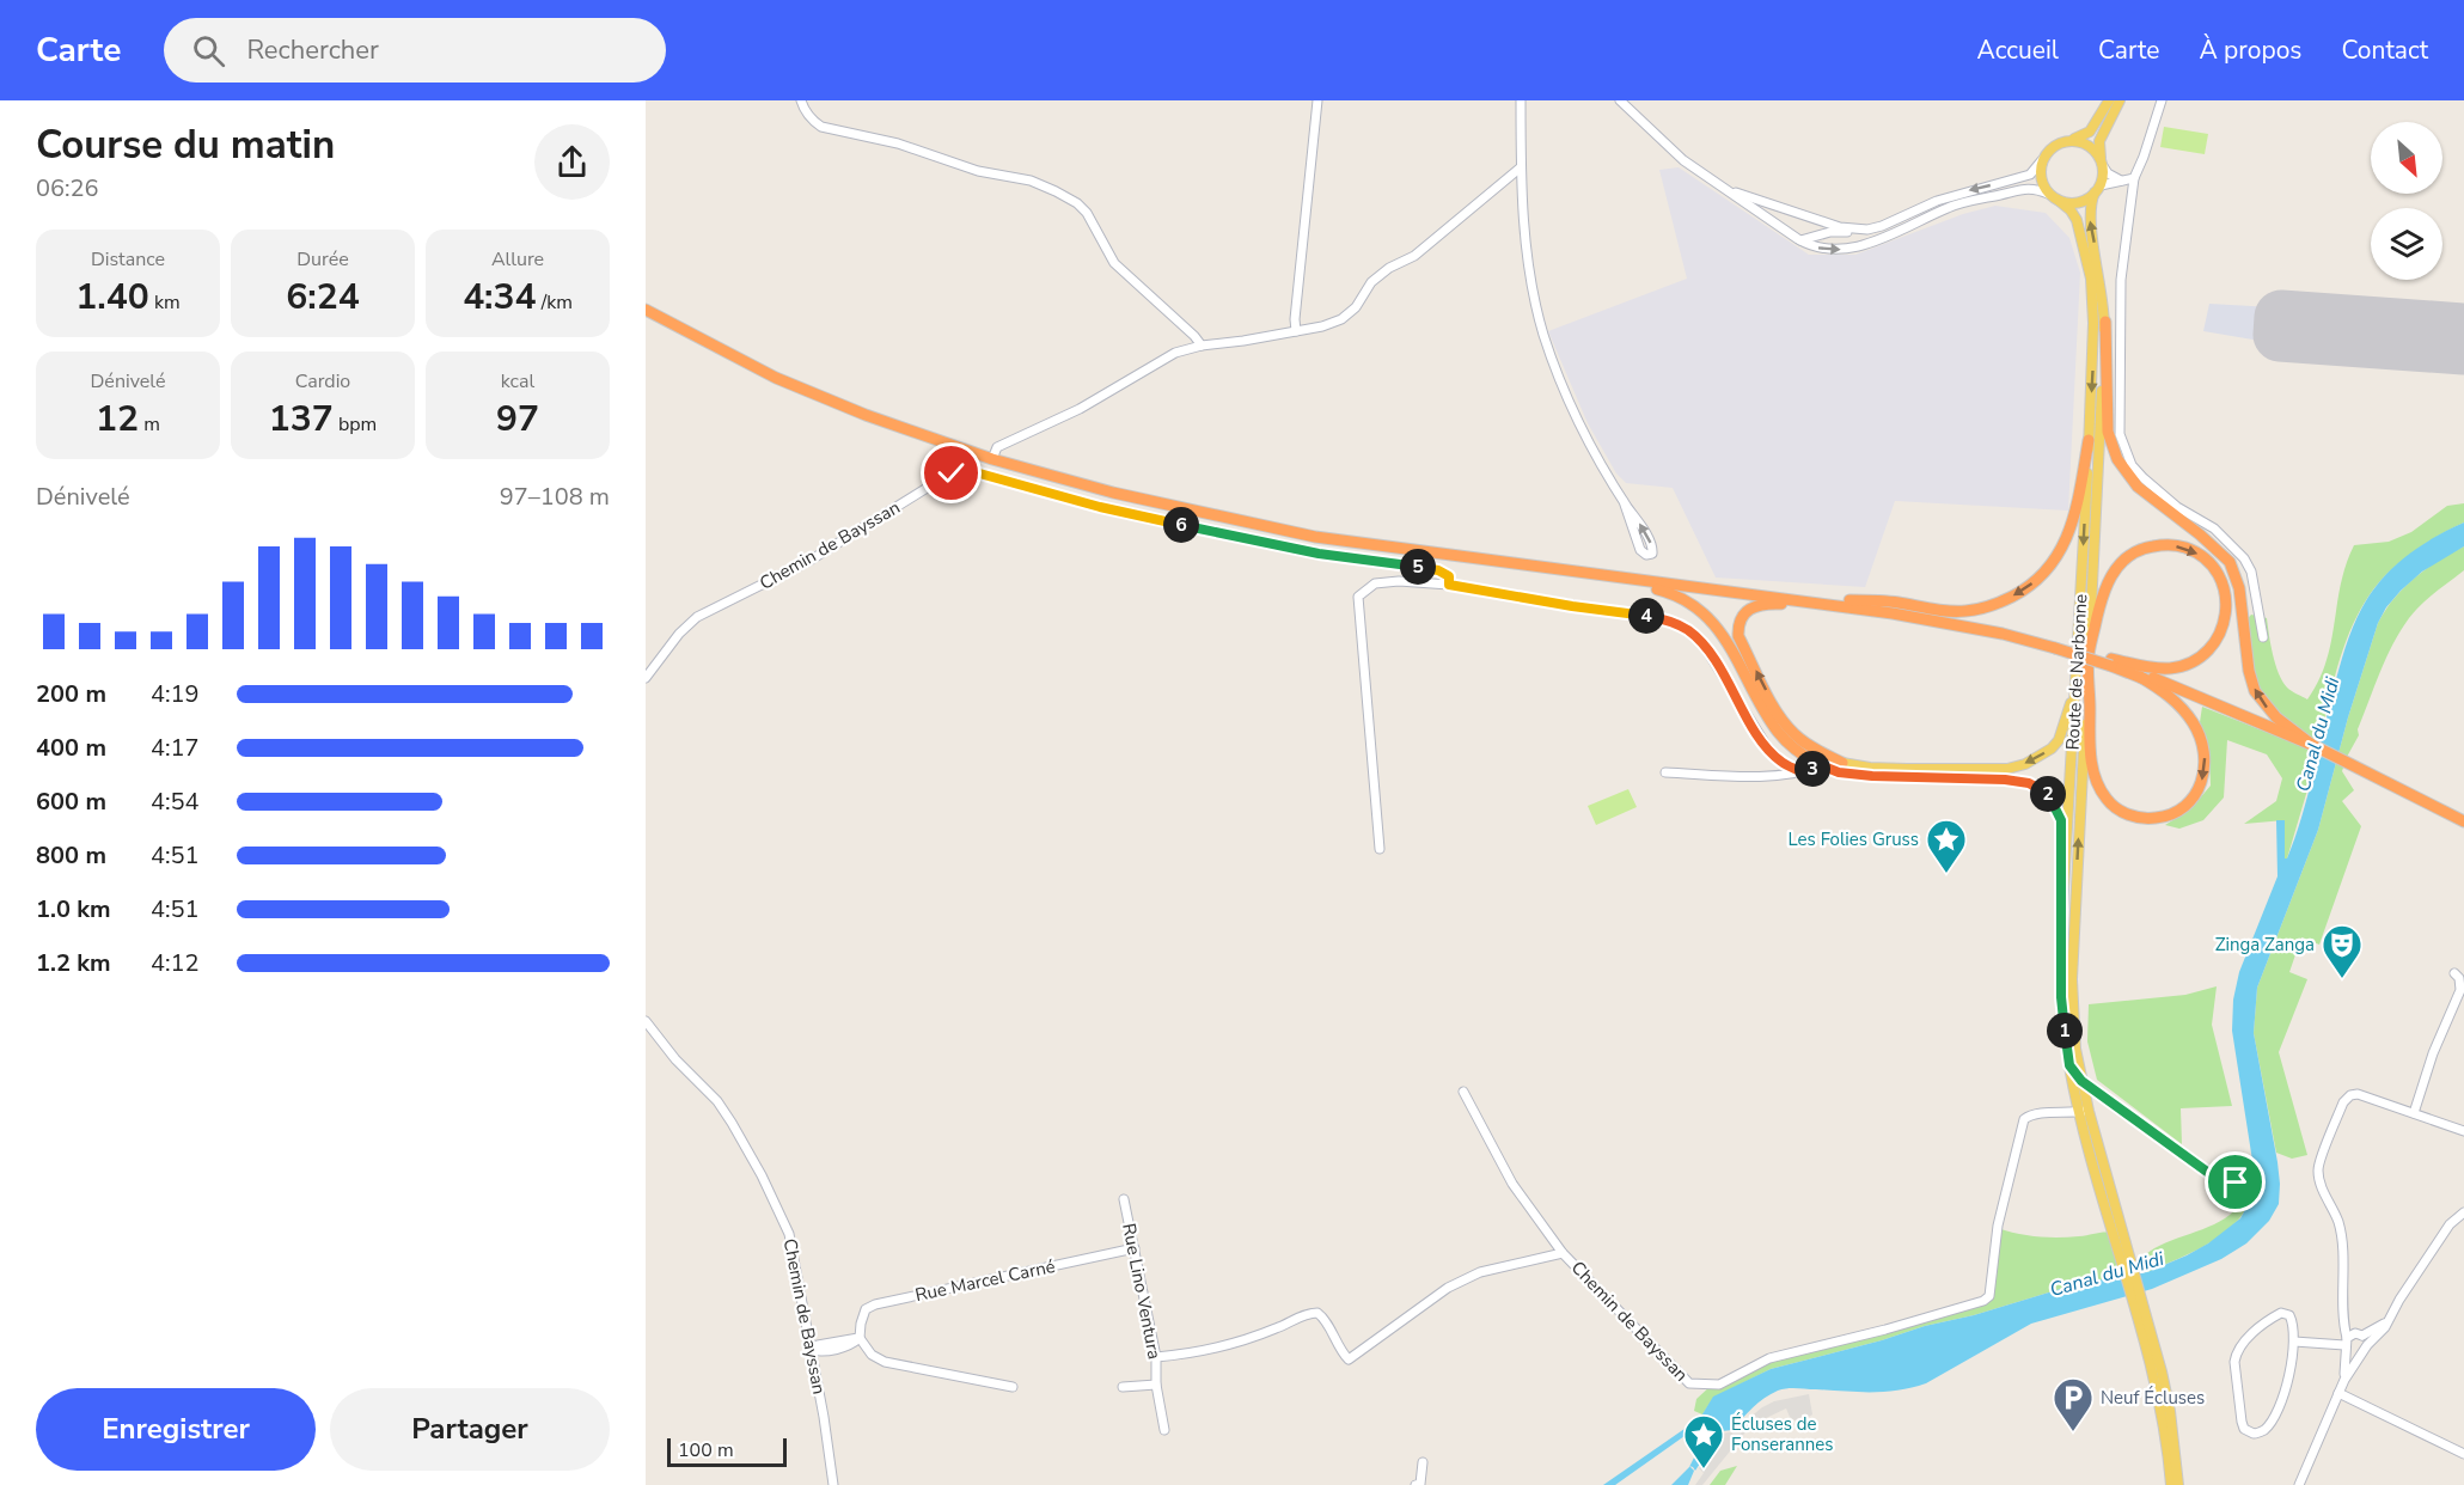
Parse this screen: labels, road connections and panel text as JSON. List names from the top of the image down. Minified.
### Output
{"streets":{"main road":["Route de Narbonne"],"street":["Chemin de Bayssan","Rue Marcel Carné","Rue Lino Ventura"]},"crossings":[["Chemin de Bayssan","Route de Narbonne"],["Chemin de Bayssan","Rue Lino Ventura"],["Rue Marcel Carné","Rue Lino Ventura"]],"water":["Canal du Midi"],"places":{"place":["Les Folies Gruss","Écluses de Fonserannes"],"theatre":["Zinga Zanga"],"parking":["Neuf Écluses"]},"scale_bar":"100 m","north":"bottom right","page":{"header":"Carte","search":"Rechercher","nav":["Accueil","Carte","À propos","Contact"],"heading":["Course du matin","06:26"],"stats":[["Distance","1.40 km"],["Durée","6:24"],["Allure","4:34 /km"],["Dénivelé","12 m"],["Cardio","137 bpm"],["kcal","97"]],"chart":["Dénivelé","97–108 m"],"pins":["6","5","4","3","2","1"],"list":[{"name":"200 m","note":"4:19"},{"name":"400 m","note":"4:17"},{"name":"600 m","note":"4:54"},{"name":"800 m","note":"4:51"},{"name":"1.0 km","note":"4:51"},{"name":"1.2 km","note":"4:12"}],"buttons":["Enregistrer","Partager"],"scale":"100 m"}}
